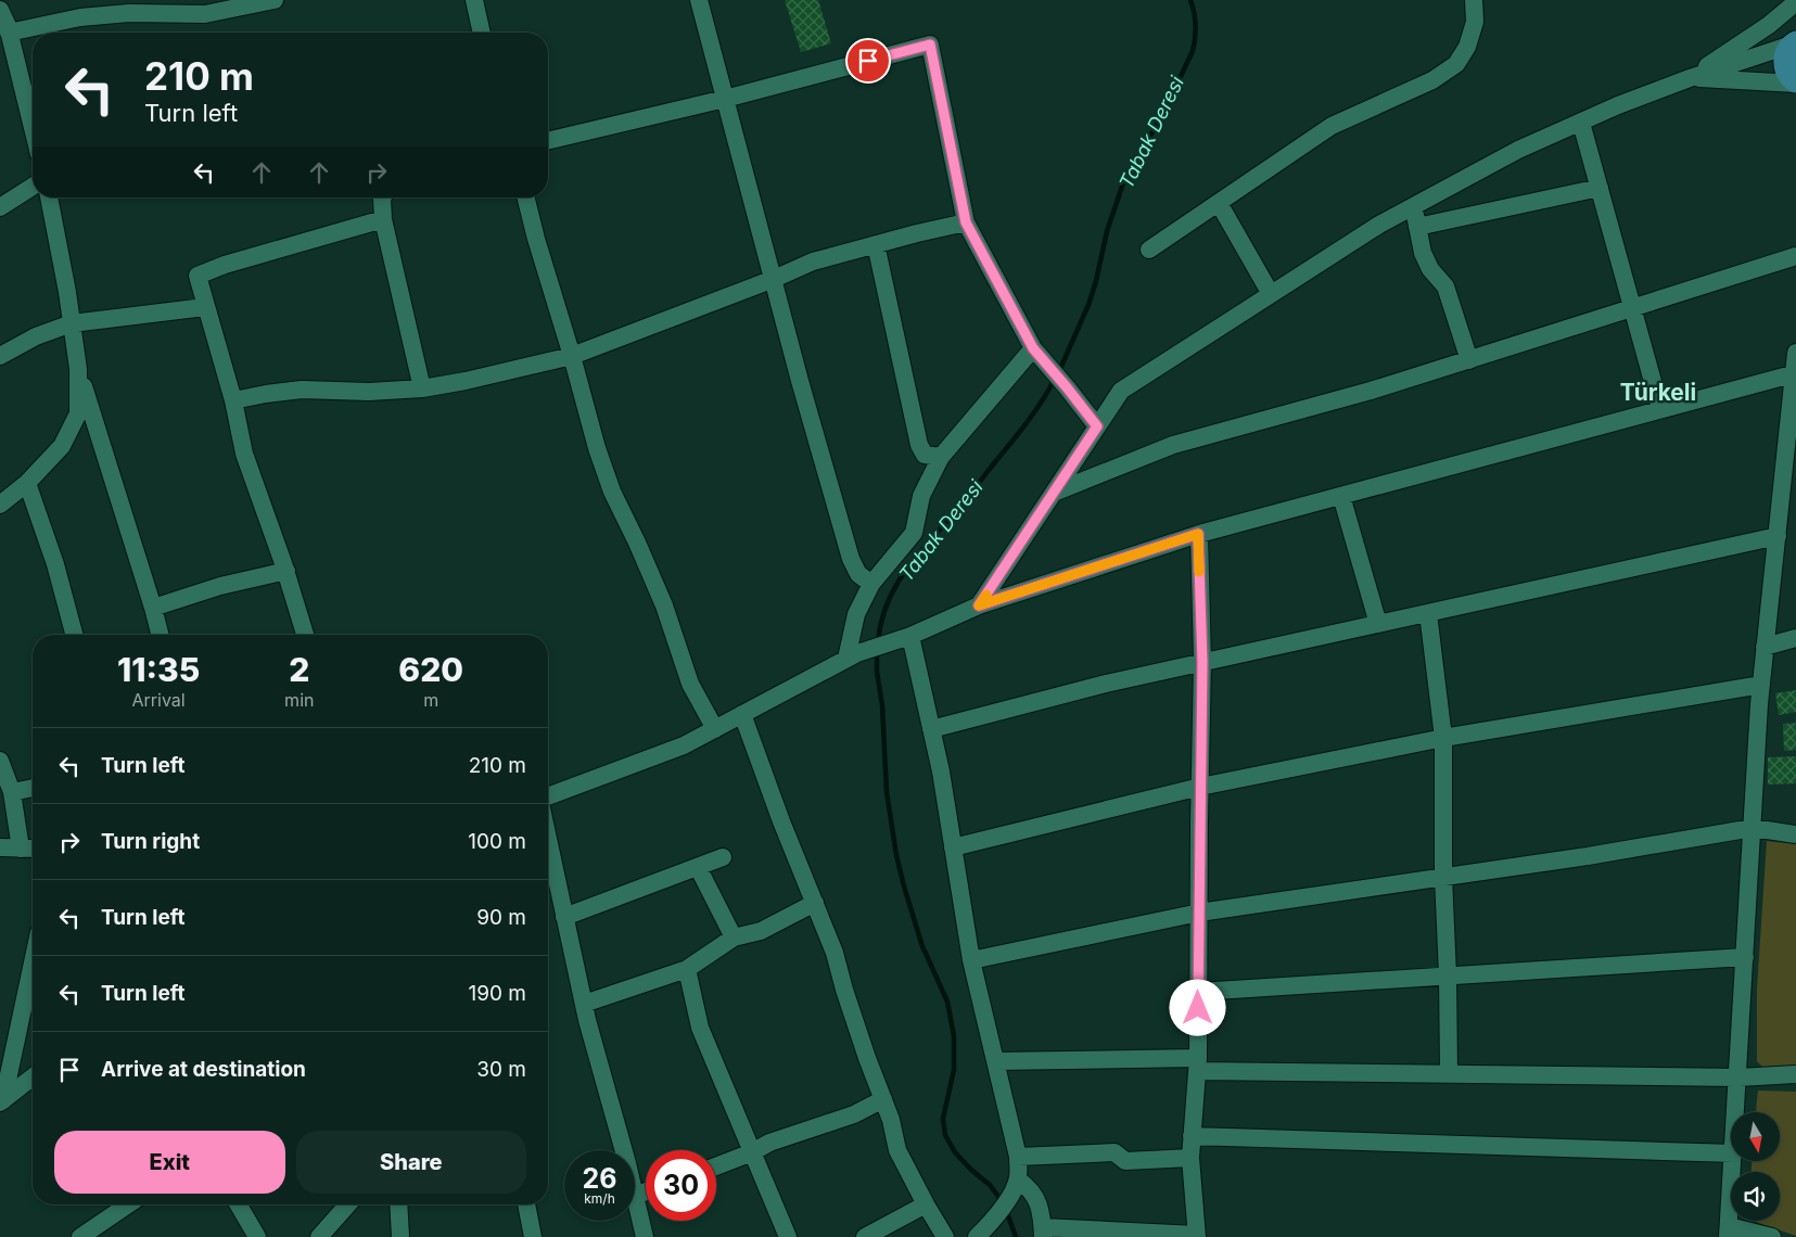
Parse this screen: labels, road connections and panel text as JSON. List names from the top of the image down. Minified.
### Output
{"districts":["Türkeli"],"water":["Tabak Deresi"],"north":"bottom","page":{"turn":["210 m","Turn left"],"eta":["11:35","Arrival","2","min","620","m"],"list":[{"name":"Turn left","value":"210 m"},{"name":"Turn right","value":"100 m"},{"name":"Turn left","value":"90 m"},{"name":"Turn left","value":"190 m"},{"name":"Arrive at destination","value":"30 m"}],"buttons":["Exit","Share"],"speed":"26 km/h","limit":"30"}}
